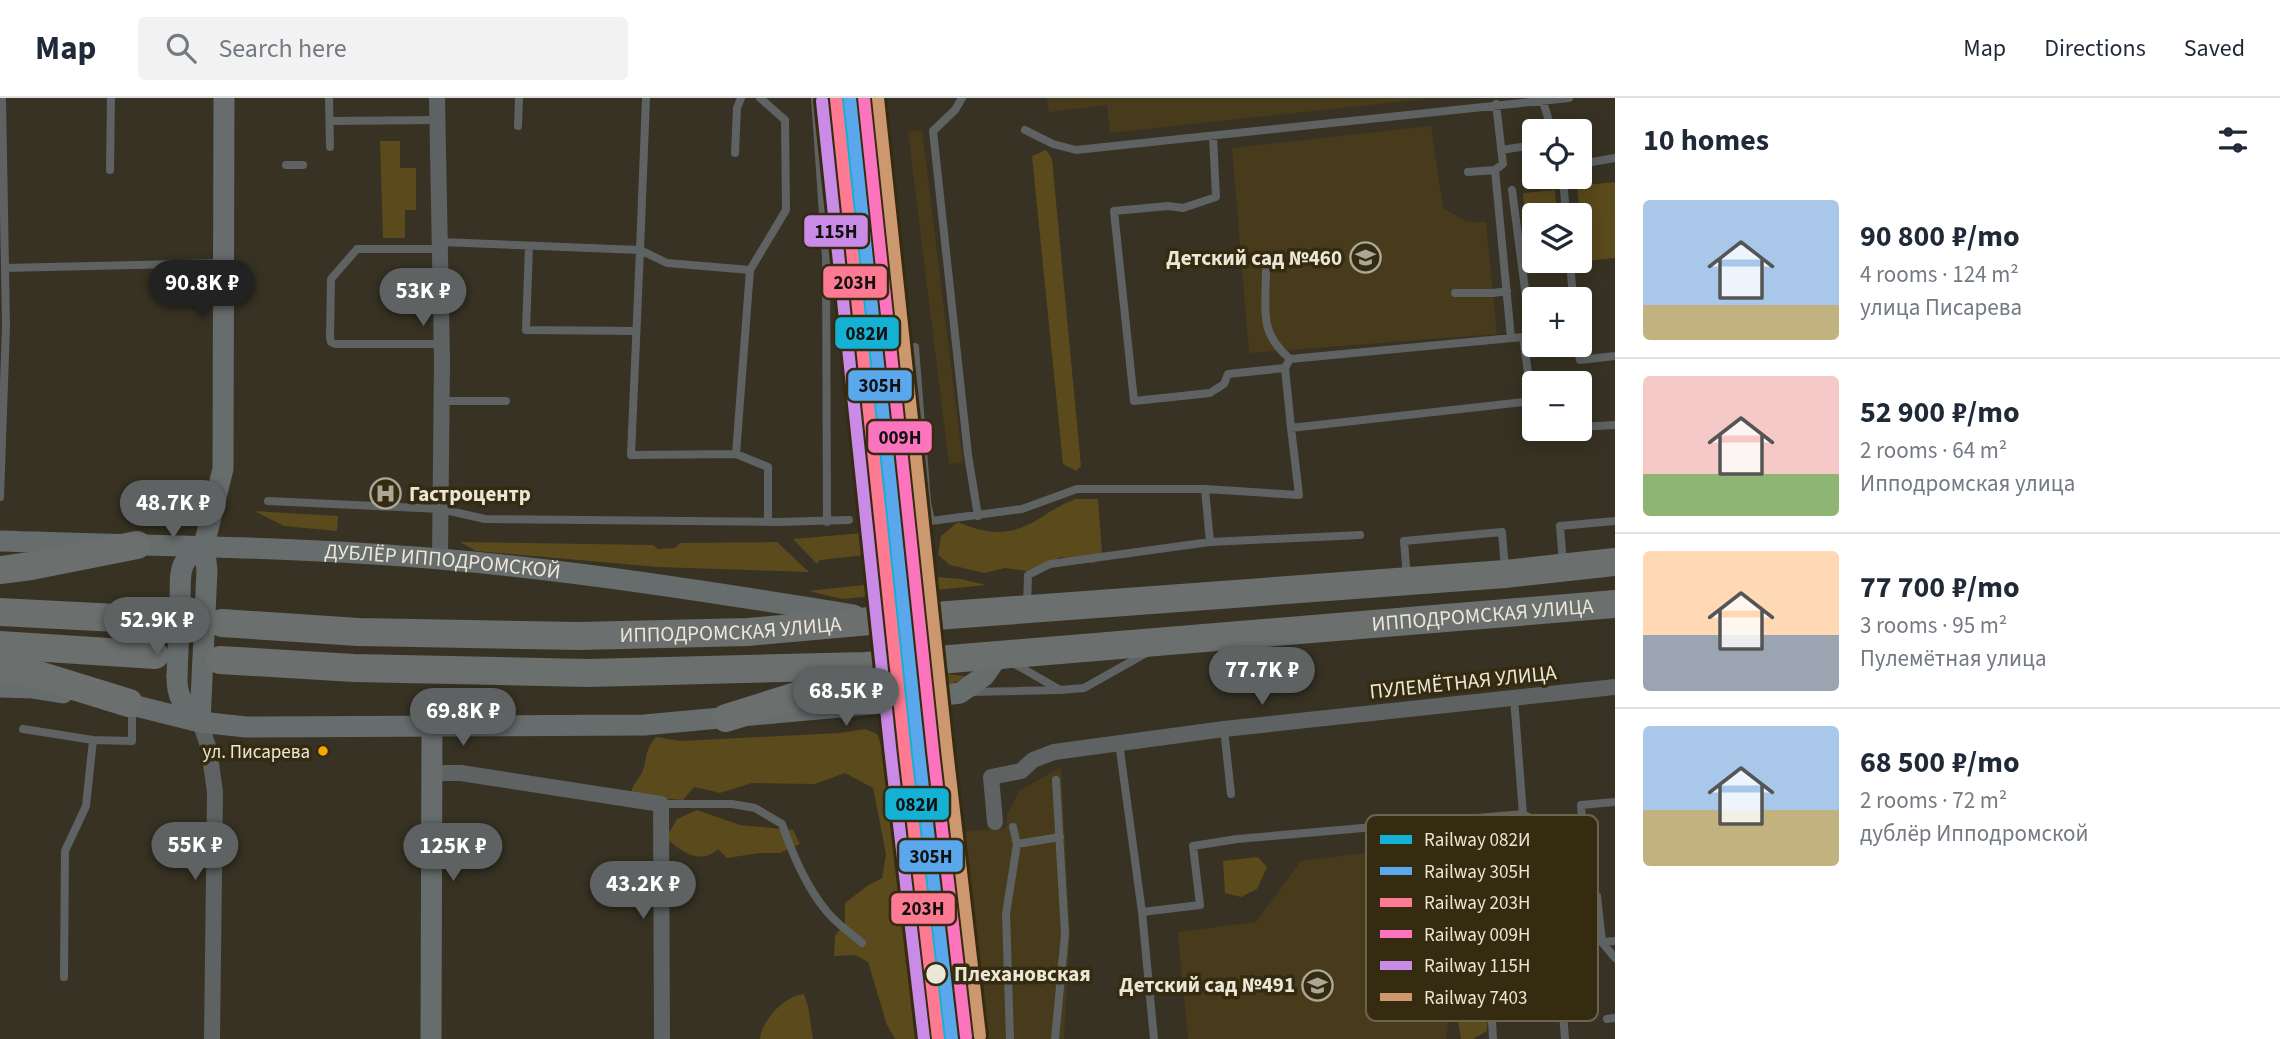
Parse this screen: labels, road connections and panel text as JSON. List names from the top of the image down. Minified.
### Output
{"streets":{"highway":["ИППОДРОМСКАЯ УЛИЦА"],"street":["ДУБЛЁР ИППОДРОМСКОЙ","ПУЛЕМЁТНАЯ УЛИЦА"]},"crossings":[["ДУБЛЁР ИППОДРОМСКОЙ","ИППОДРОМСКАЯ УЛИЦА"]],"places":{"school or university":["Детский сад №460","Детский сад №491"],"hospital":["Гастроцентр"],"other":["ул. Писарева","Плехановская"]},"lines":["rail line 082И","rail line 305Н","rail line 009Н","rail line 7403","rail line 203Н","rail line 115Н"],"legend":["Railway 082И","Railway 305Н","Railway 203Н","Railway 009Н","Railway 115Н","Railway 7403"],"page":{"header":"Map","search":"Search here","nav":["Map","Directions","Saved"],"heading":"10 homes","map_buttons":["+","−"],"list":[{"name":"90 800 ₽/mo","note":"4 rooms · 124 m² · улица Писарева"},{"name":"52 900 ₽/mo","note":"2 rooms · 64 m² · Ипподромская улица"},{"name":"77 700 ₽/mo","note":"3 rooms · 95 m² · Пулемётная улица"},{"name":"68 500 ₽/mo","note":"2 rooms · 72 m² · дублёр Ипподромской"}],"price":["90.8K ₽","53K ₽","48.7K ₽","52.9K ₽","77.7K ₽","68.5K ₽","69.8K ₽","55K ₽","125K ₽","43.2K ₽"]}}
